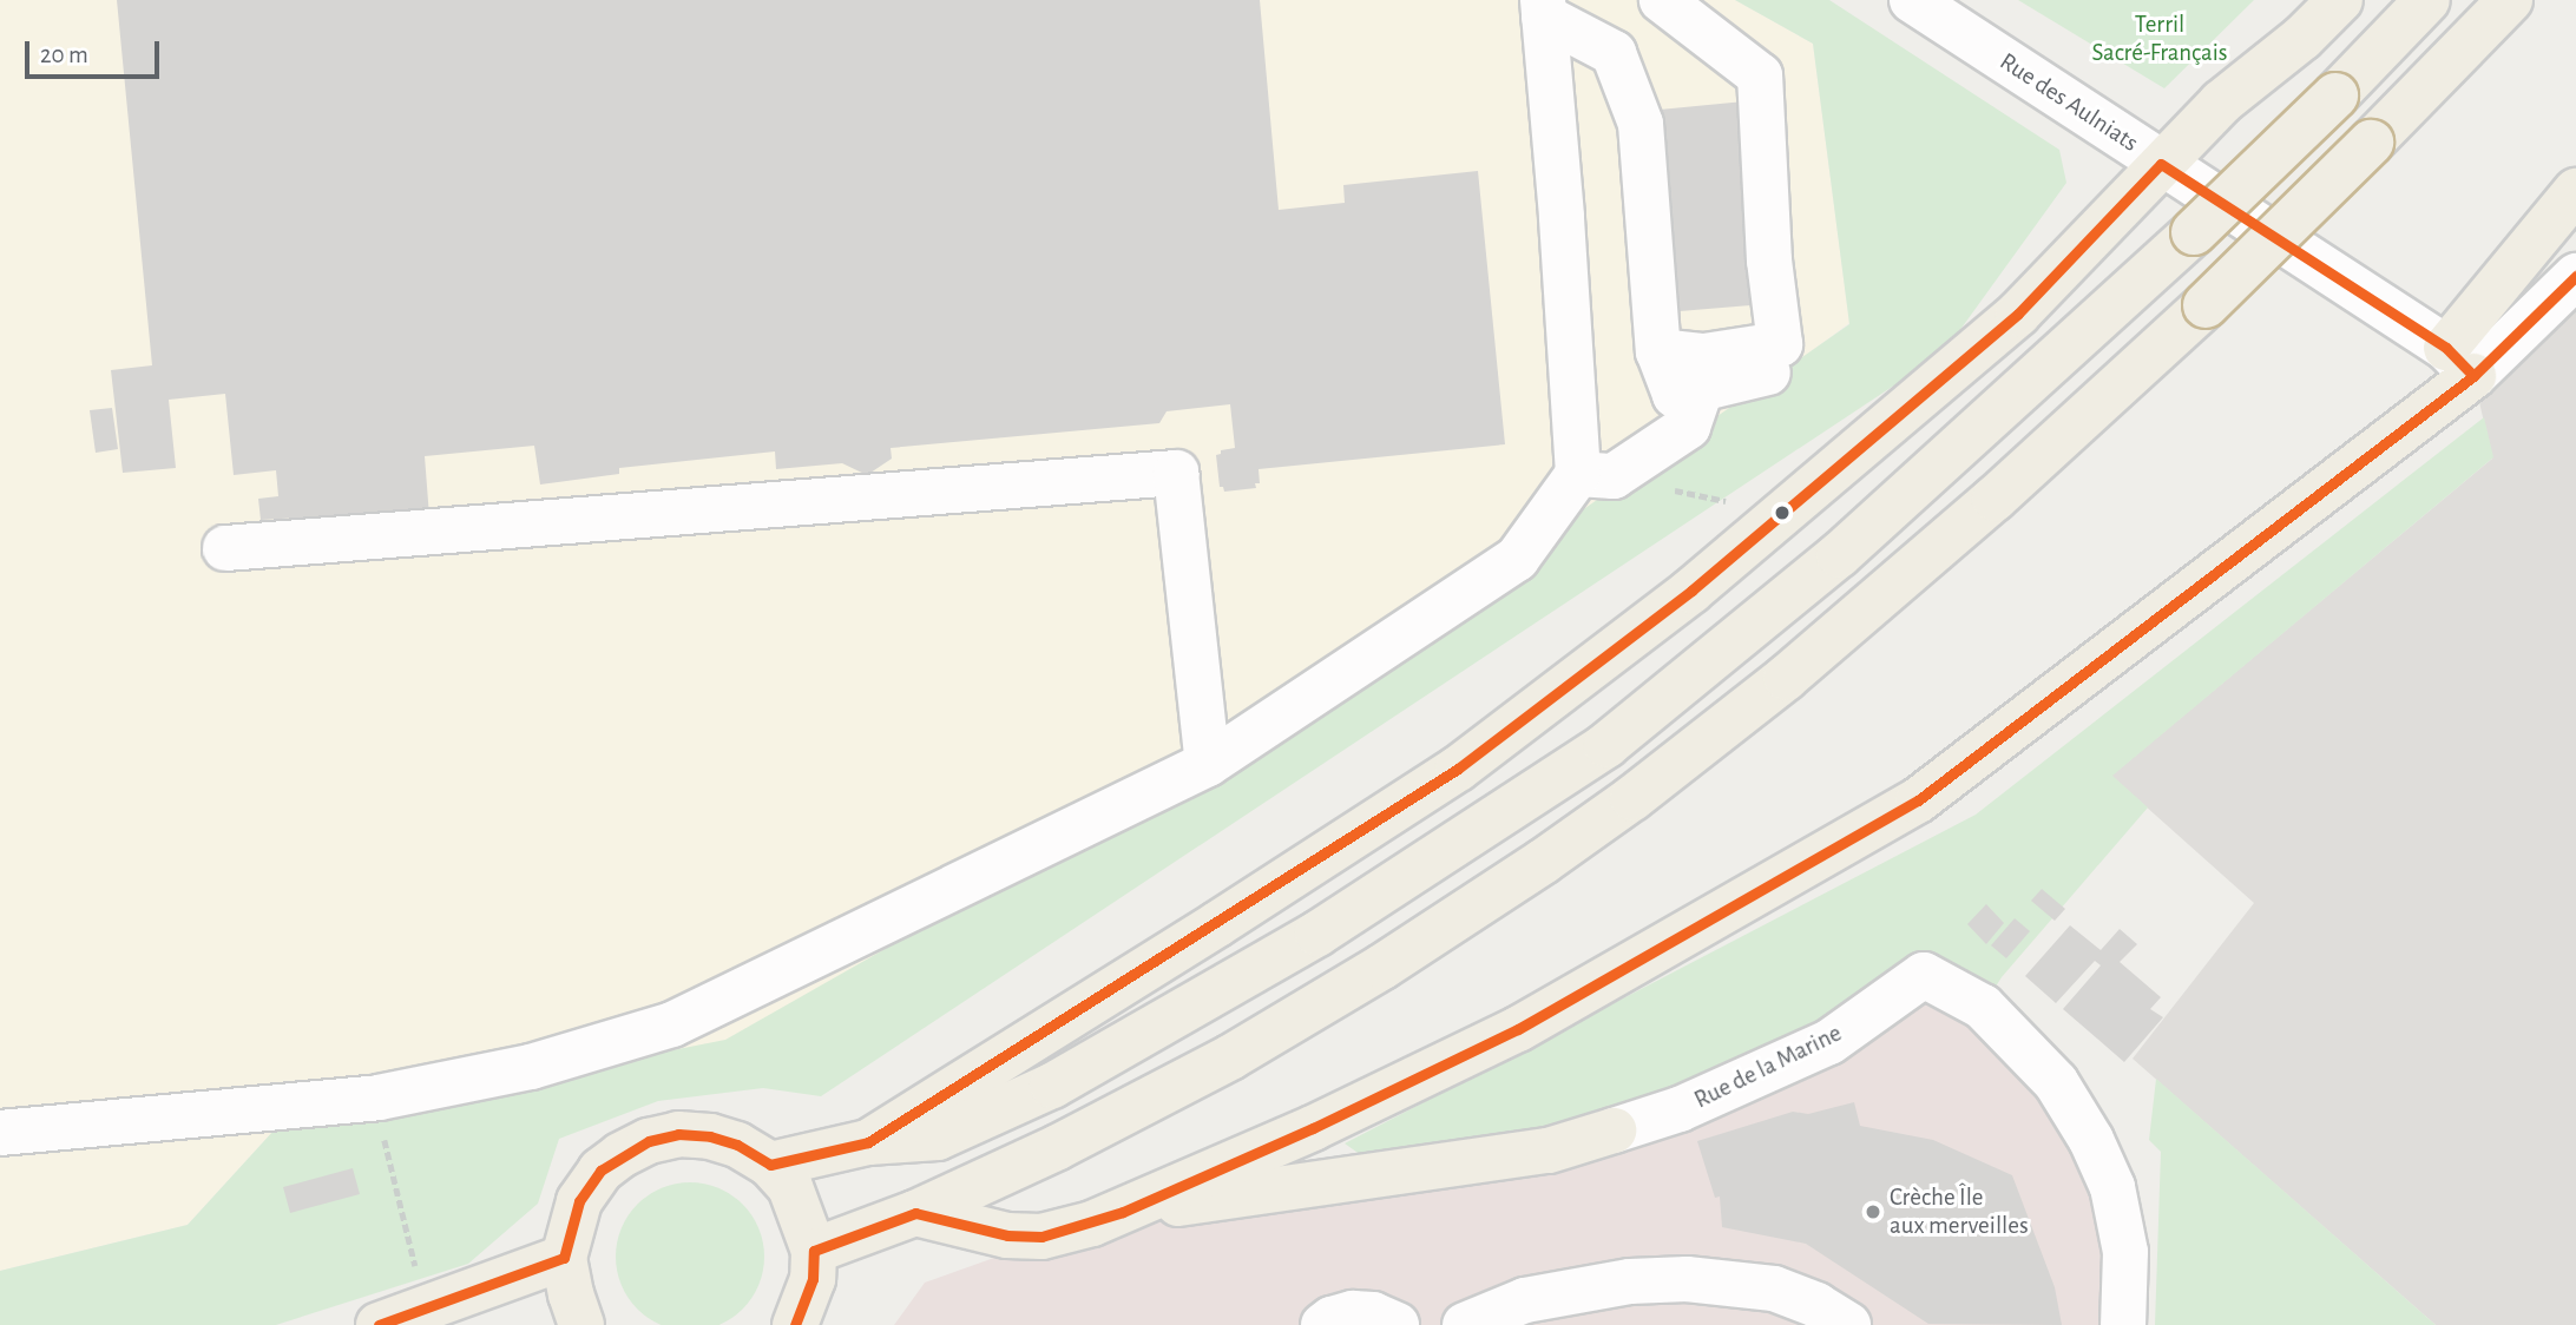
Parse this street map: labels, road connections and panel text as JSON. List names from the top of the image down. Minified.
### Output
{"streets":{"street":["Rue des Aulniats","Rue de la Marine"]},"parks":["Terril Sacré-Français"],"places":["Crèche Île aux merveilles"],"scale_bar":"20 m"}
